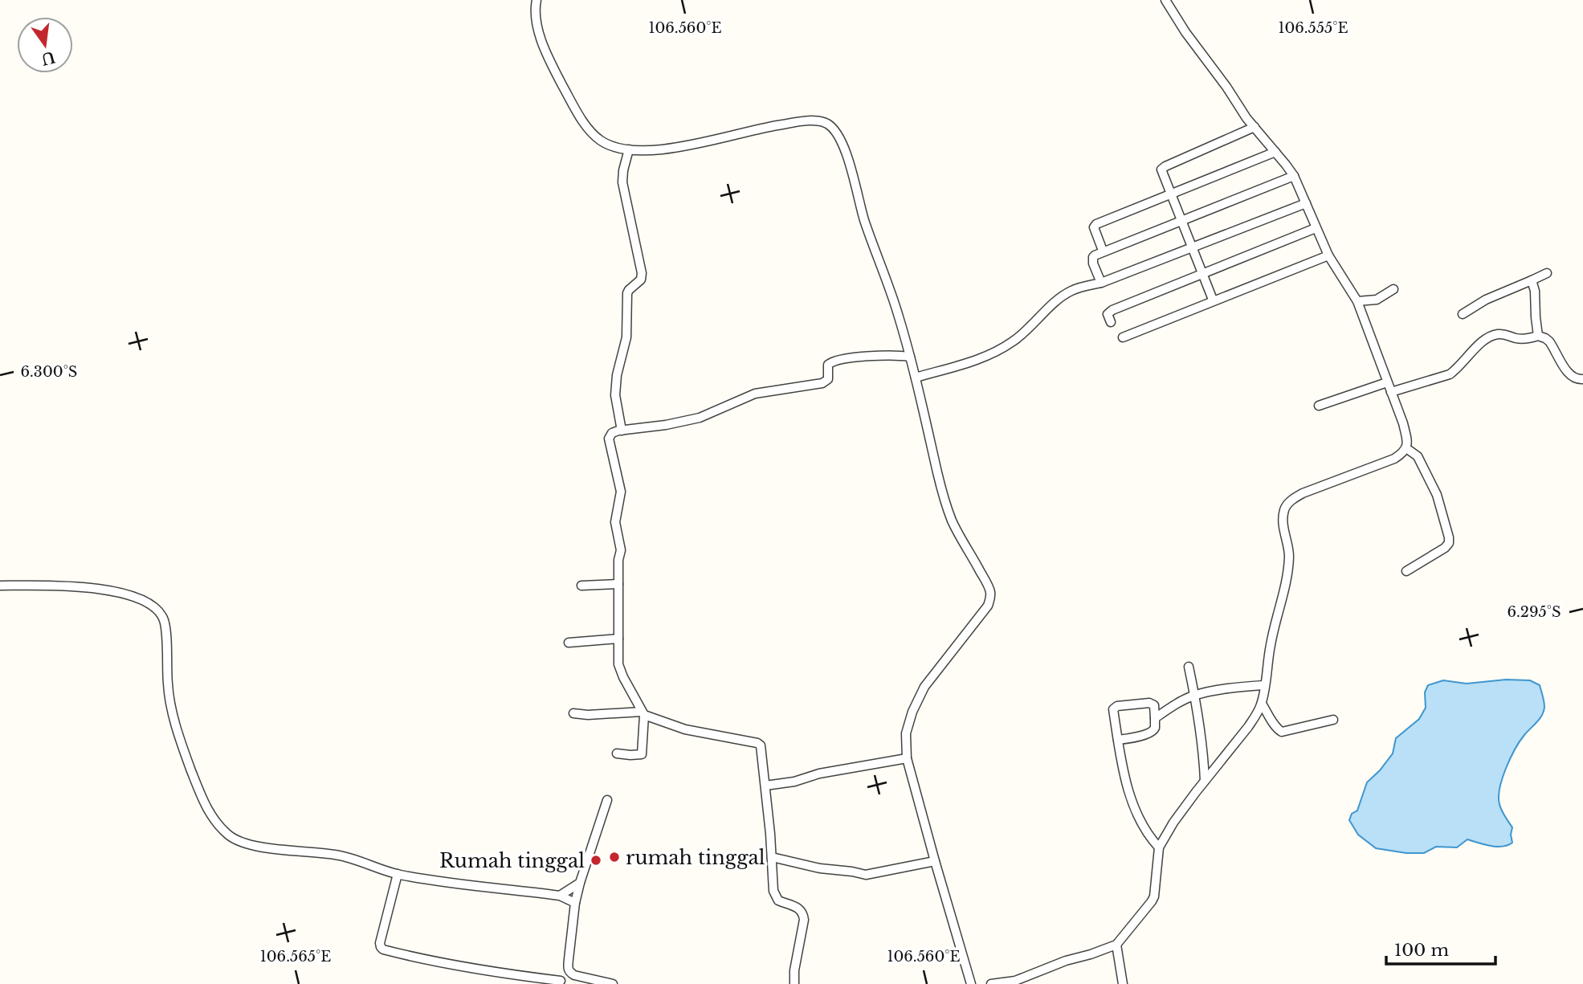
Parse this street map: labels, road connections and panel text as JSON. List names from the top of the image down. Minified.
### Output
{"places":["rumah tinggal","Rumah tinggal"],"scale_bar":"100 m","north":"bottom","coordinates":["106.560°E","106.555°E","6.300°S","6.295°S","106.565°E"]}
